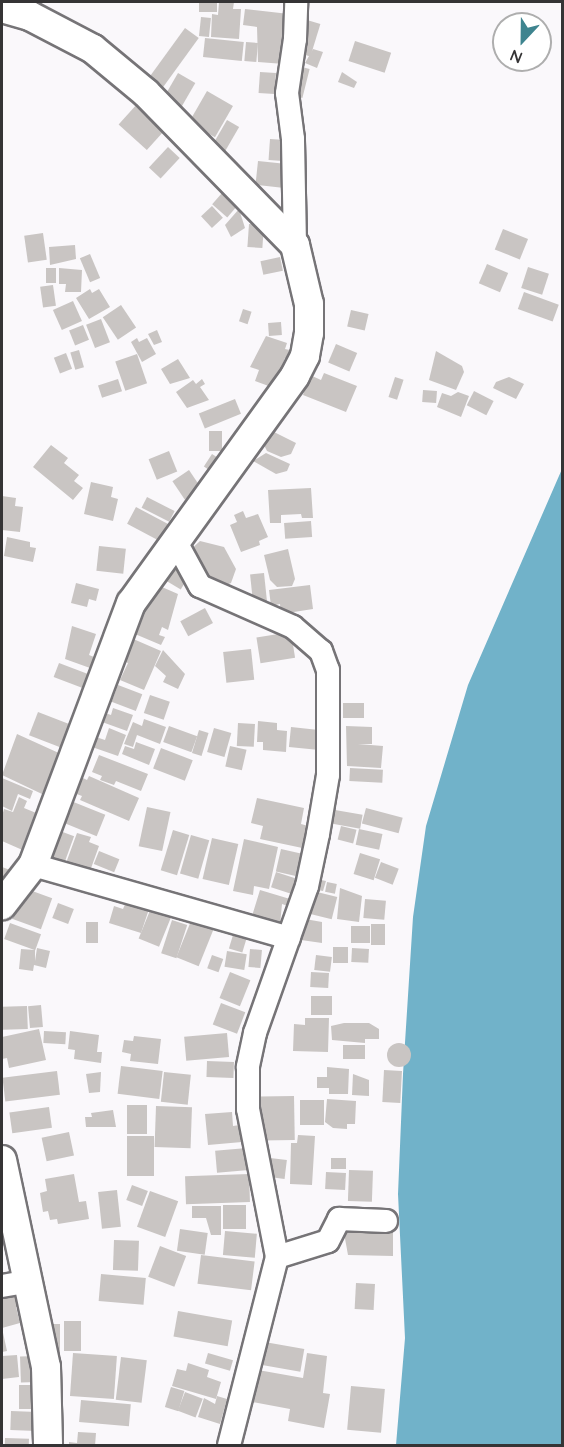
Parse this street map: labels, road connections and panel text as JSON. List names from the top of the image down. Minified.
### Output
{"north":"bottom"}
